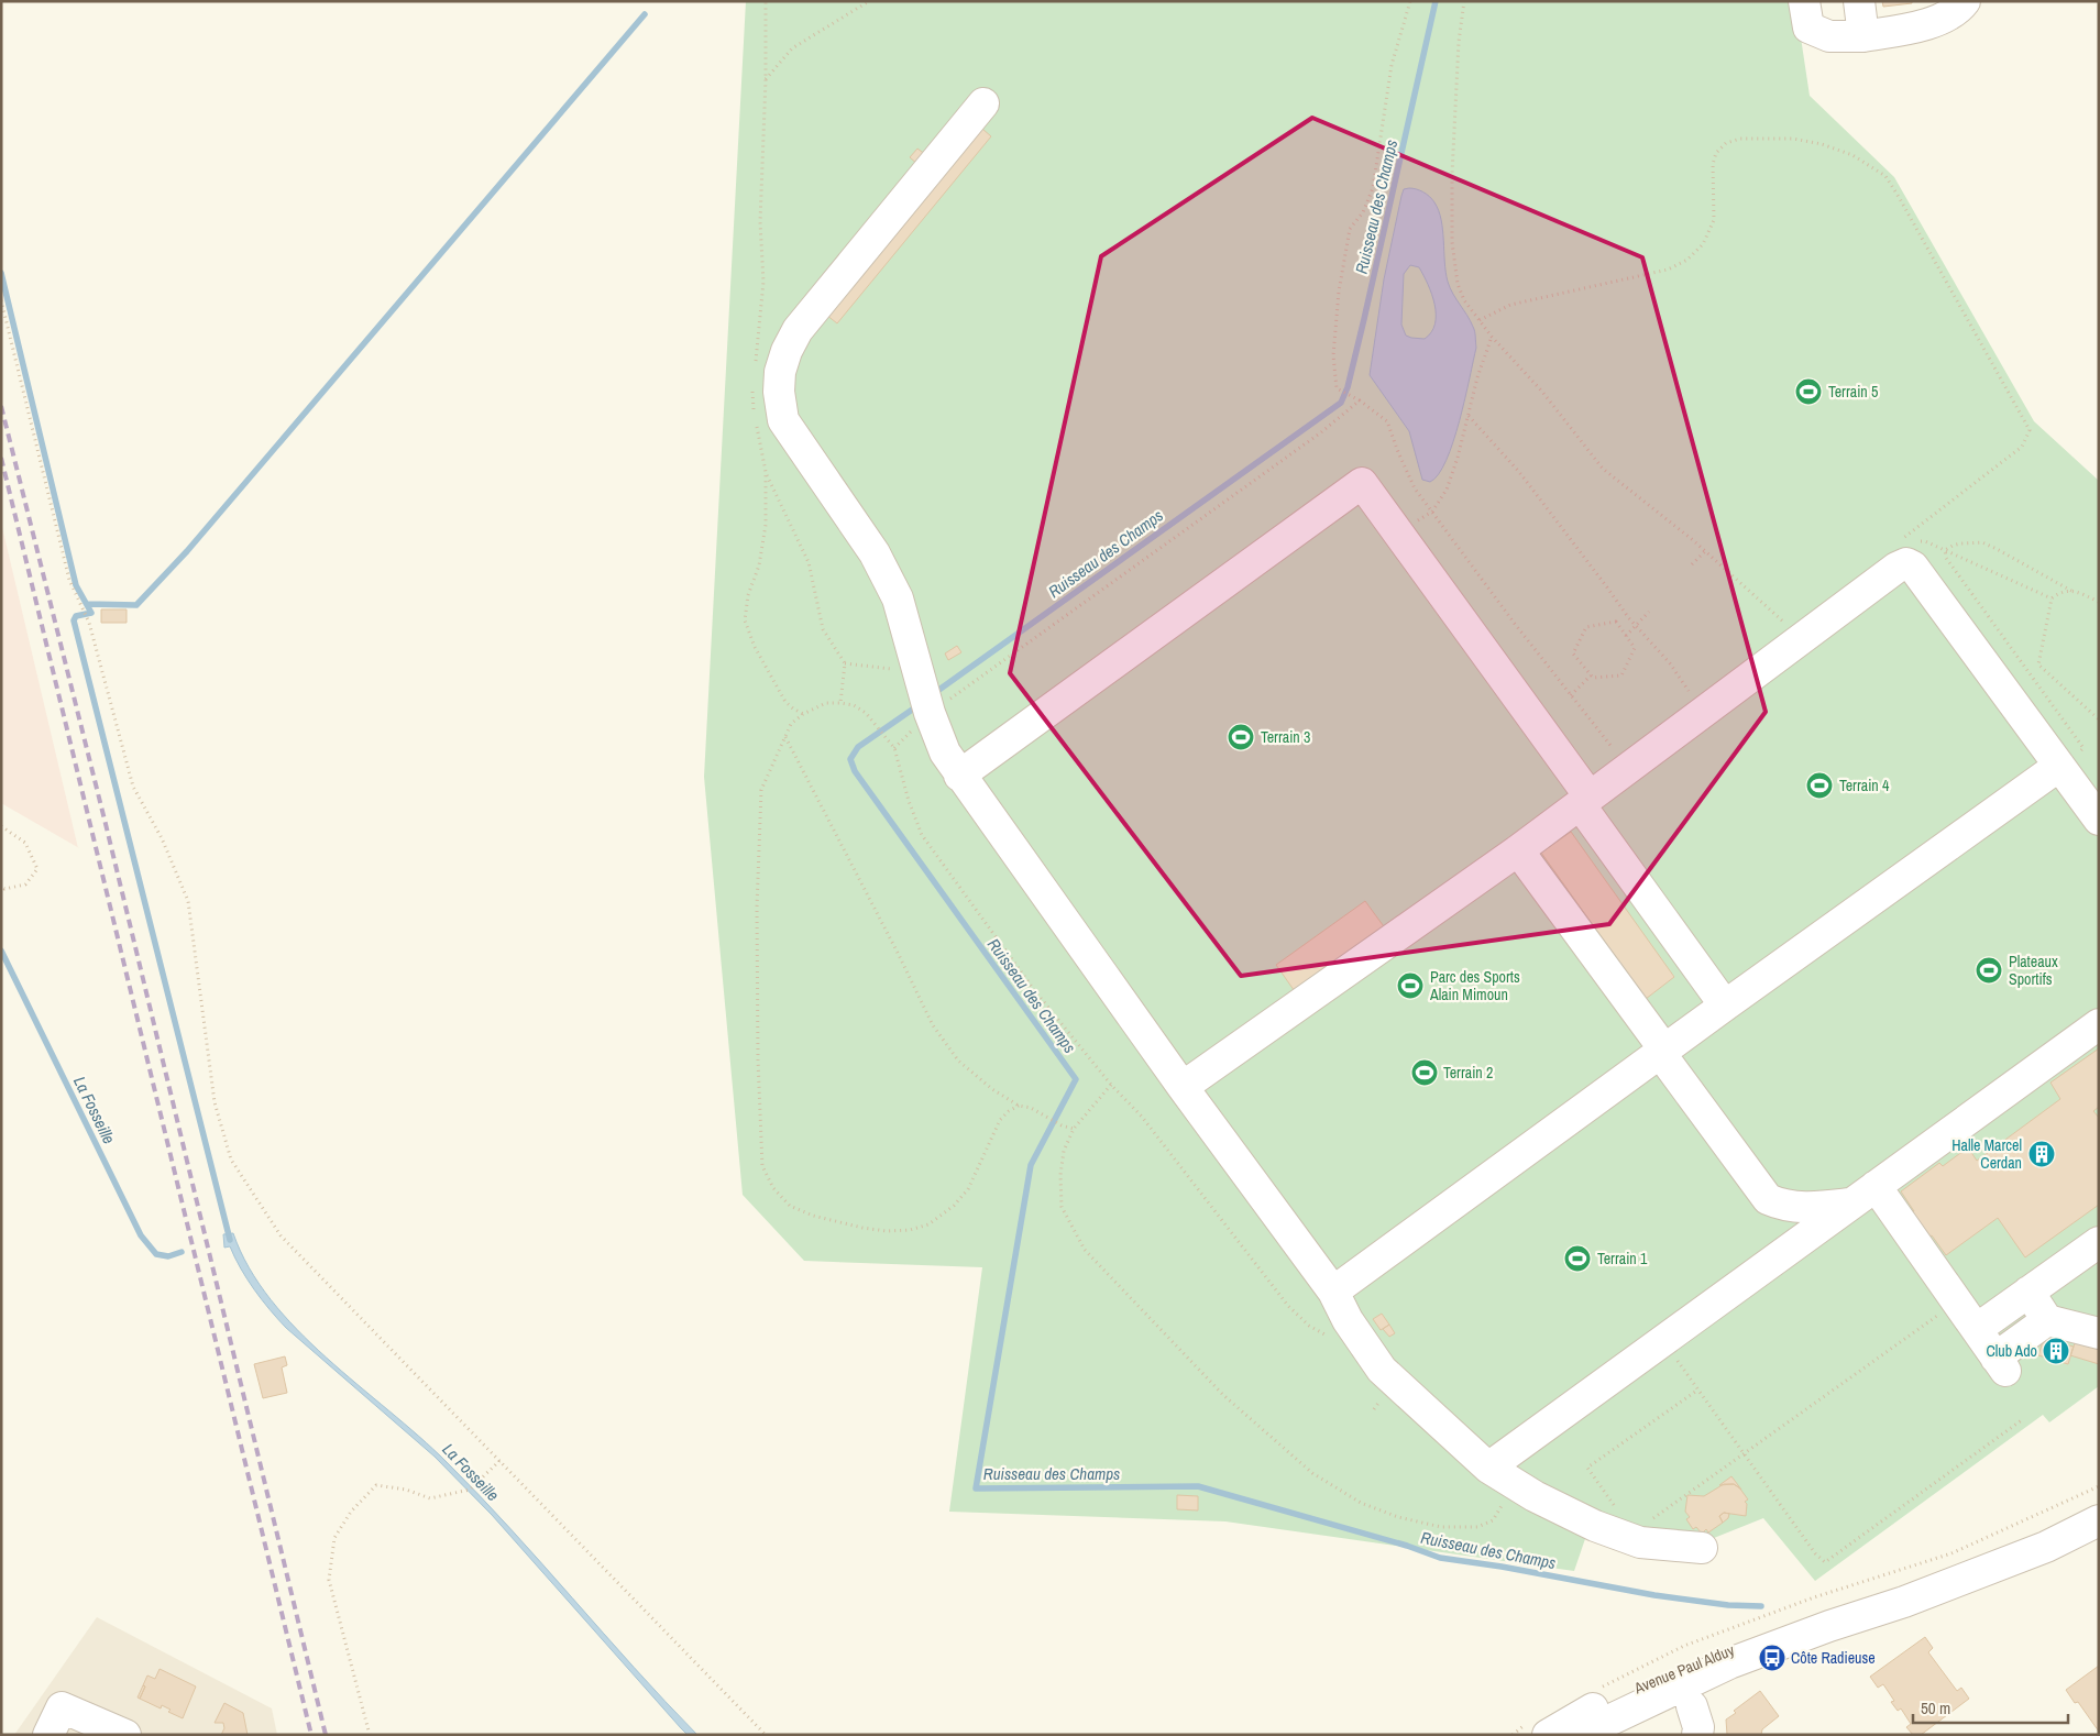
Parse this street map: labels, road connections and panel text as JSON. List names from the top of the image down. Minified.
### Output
{"streets":{"street":["Avenue Paul Alduy"]},"water":["Ruisseau des Champs","La Fosseille"],"places":{"sports":["Terrain 5","Terrain 3","Terrain 4","Plateaux Sportifs","Parc des Sports Alain Mimoun","Terrain 2","Terrain 1"],"building":["Halle Marcel Cerdan","Club Ado"],"bus stop":["Côte Radieuse"]},"scale_bar":"50 m"}
